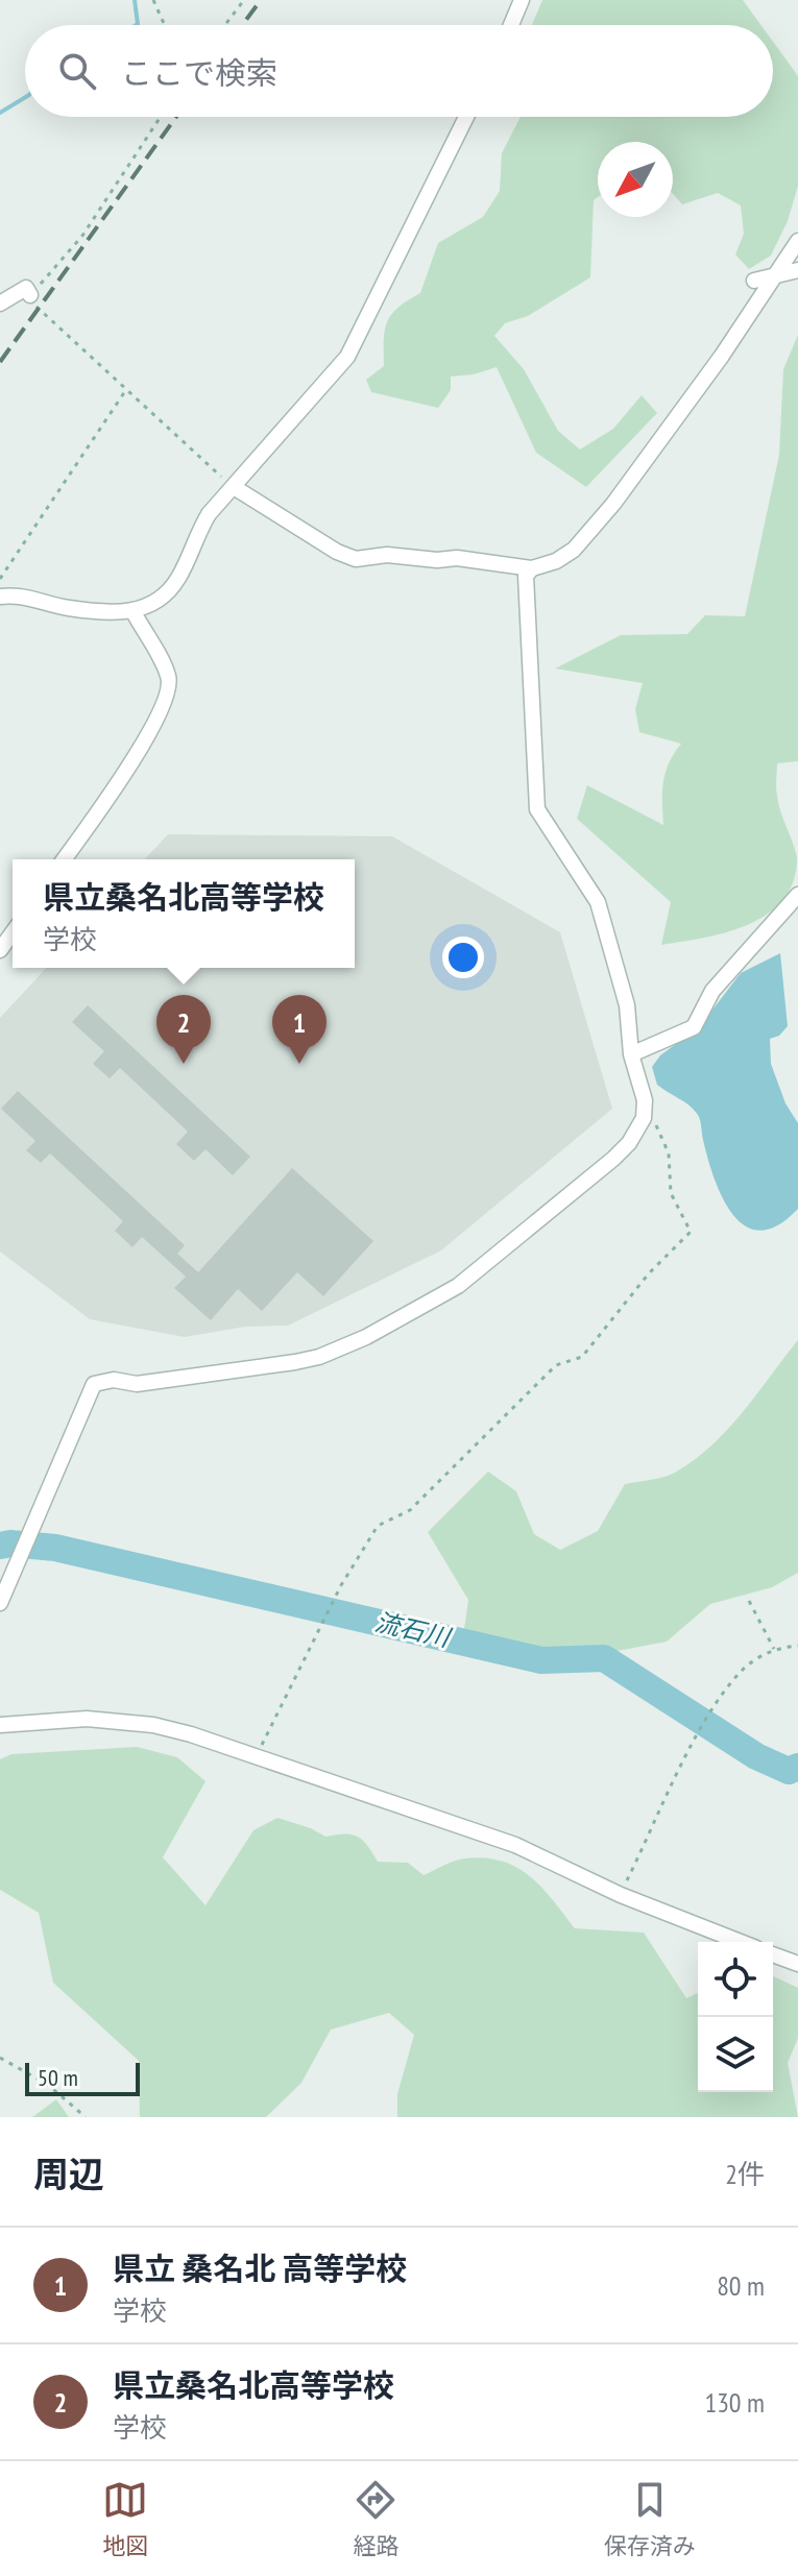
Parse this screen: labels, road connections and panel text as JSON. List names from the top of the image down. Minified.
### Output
{"water":["流石川"],"scale_bar":"50 m","north":"bottom left","page":{"search":"ここで検索","popup":["県立桑名北高等学校","学校"],"pins":["1","2"],"scale":"50 m","heading":["周辺","2件"],"list":[{"mark":"1","name":"県立 桑名北 高等学校","note":"学校","value":"80 m"},{"mark":"2","name":"県立桑名北高等学校","note":"学校","value":"130 m"}],"nav":["地図","経路","保存済み"]}}
